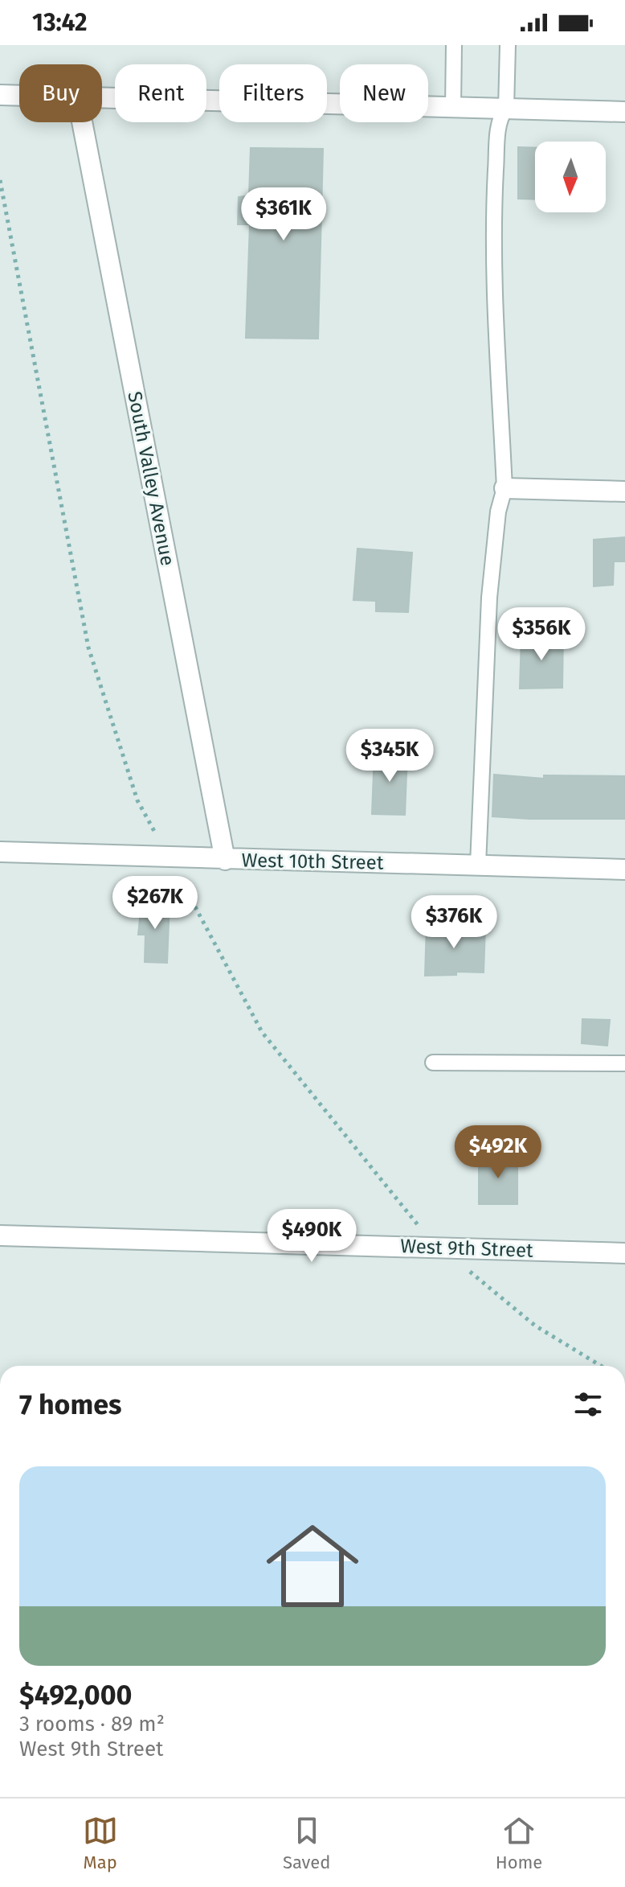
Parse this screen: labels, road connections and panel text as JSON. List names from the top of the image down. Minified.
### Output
{"streets":{"street":["South Valley Avenue","West 10th Street","West 9th Street"]},"crossings":[["South Valley Avenue","West 10th Street"]],"north":"bottom","page":{"status":"13:42","chip":["Buy","Rent","Filters","New"],"price":["$361K","$356K","$345K","$267K","$376K","$492K","$490K"],"heading":"7 homes","list":[{"name":"$492,000","note":"3 rooms · 89 m² · West 9th Street"}],"tabs":["Map","Saved","Home"]}}
